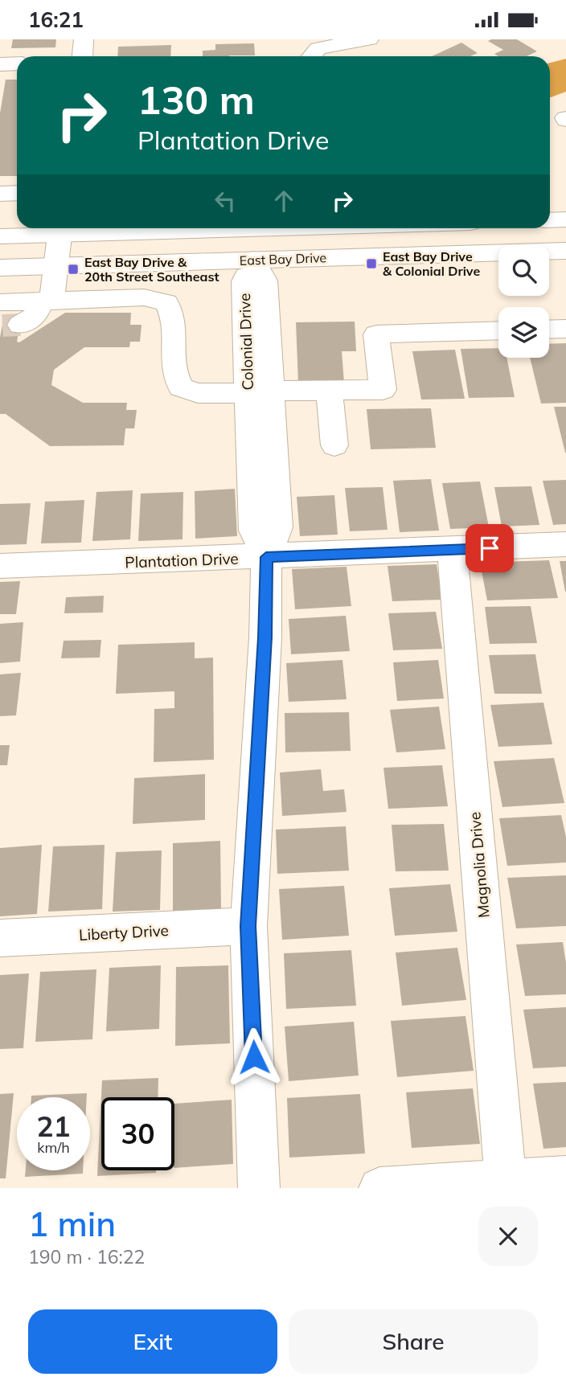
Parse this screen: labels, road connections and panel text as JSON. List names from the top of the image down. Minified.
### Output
{"streets":{"street":["East Bay Drive","Colonial Drive","Plantation Drive","Magnolia Drive","Liberty Drive"]},"crossings":[["East Bay Drive","Colonial Drive"],["Colonial Drive","Plantation Drive"],["Colonial Drive","Liberty Drive"],["Plantation Drive","Magnolia Drive"]],"places":{"transit":["East Bay Drive & Colonial Drive","East Bay Drive & 20th Street Southeast"]},"page":{"status":"16:21","turn":["130 m","Plantation Drive"],"speed":"21 km/h","limit":"30","heading":["1 min","190 m · 16:22"],"buttons":["Exit","Share"]}}
